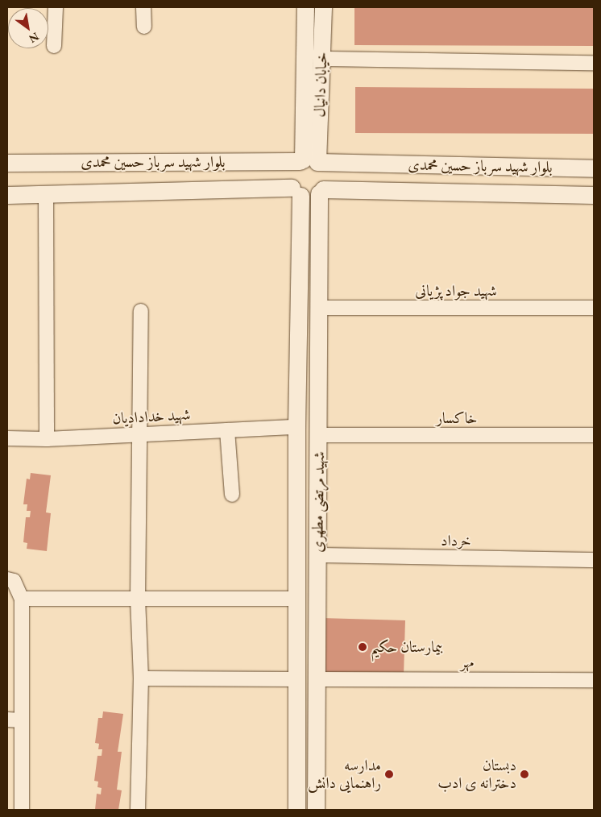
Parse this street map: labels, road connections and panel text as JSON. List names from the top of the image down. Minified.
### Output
{"streets":{"street":["خیابان دانیال","بلوار شهید سرباز حسین محمدی","شهید جواد پژیانی","شهید خدادادیان","خاکسار","شهید مرتضی مطهری","خرداد","مهر"]},"crossings":[["خیابان دانیال","بلوار شهید سرباز حسین محمدی"],["خیابان دانیال","شهید مرتضی مطهری"],["بلوار شهید سرباز حسین محمدی","شهید مرتضی مطهری"],["شهید جواد پژیانی","شهید مرتضی مطهری"],["شهید خدادادیان","شهید مرتضی مطهری"],["خاکسار","شهید مرتضی مطهری"],["شهید مرتضی مطهری","خرداد"],["شهید مرتضی مطهری","مهر"]],"places":["بیمارستان حکیم","مدارسه راهنمایی دانش","دبستان دخترانه ی ادب"],"north":"bottom right"}
